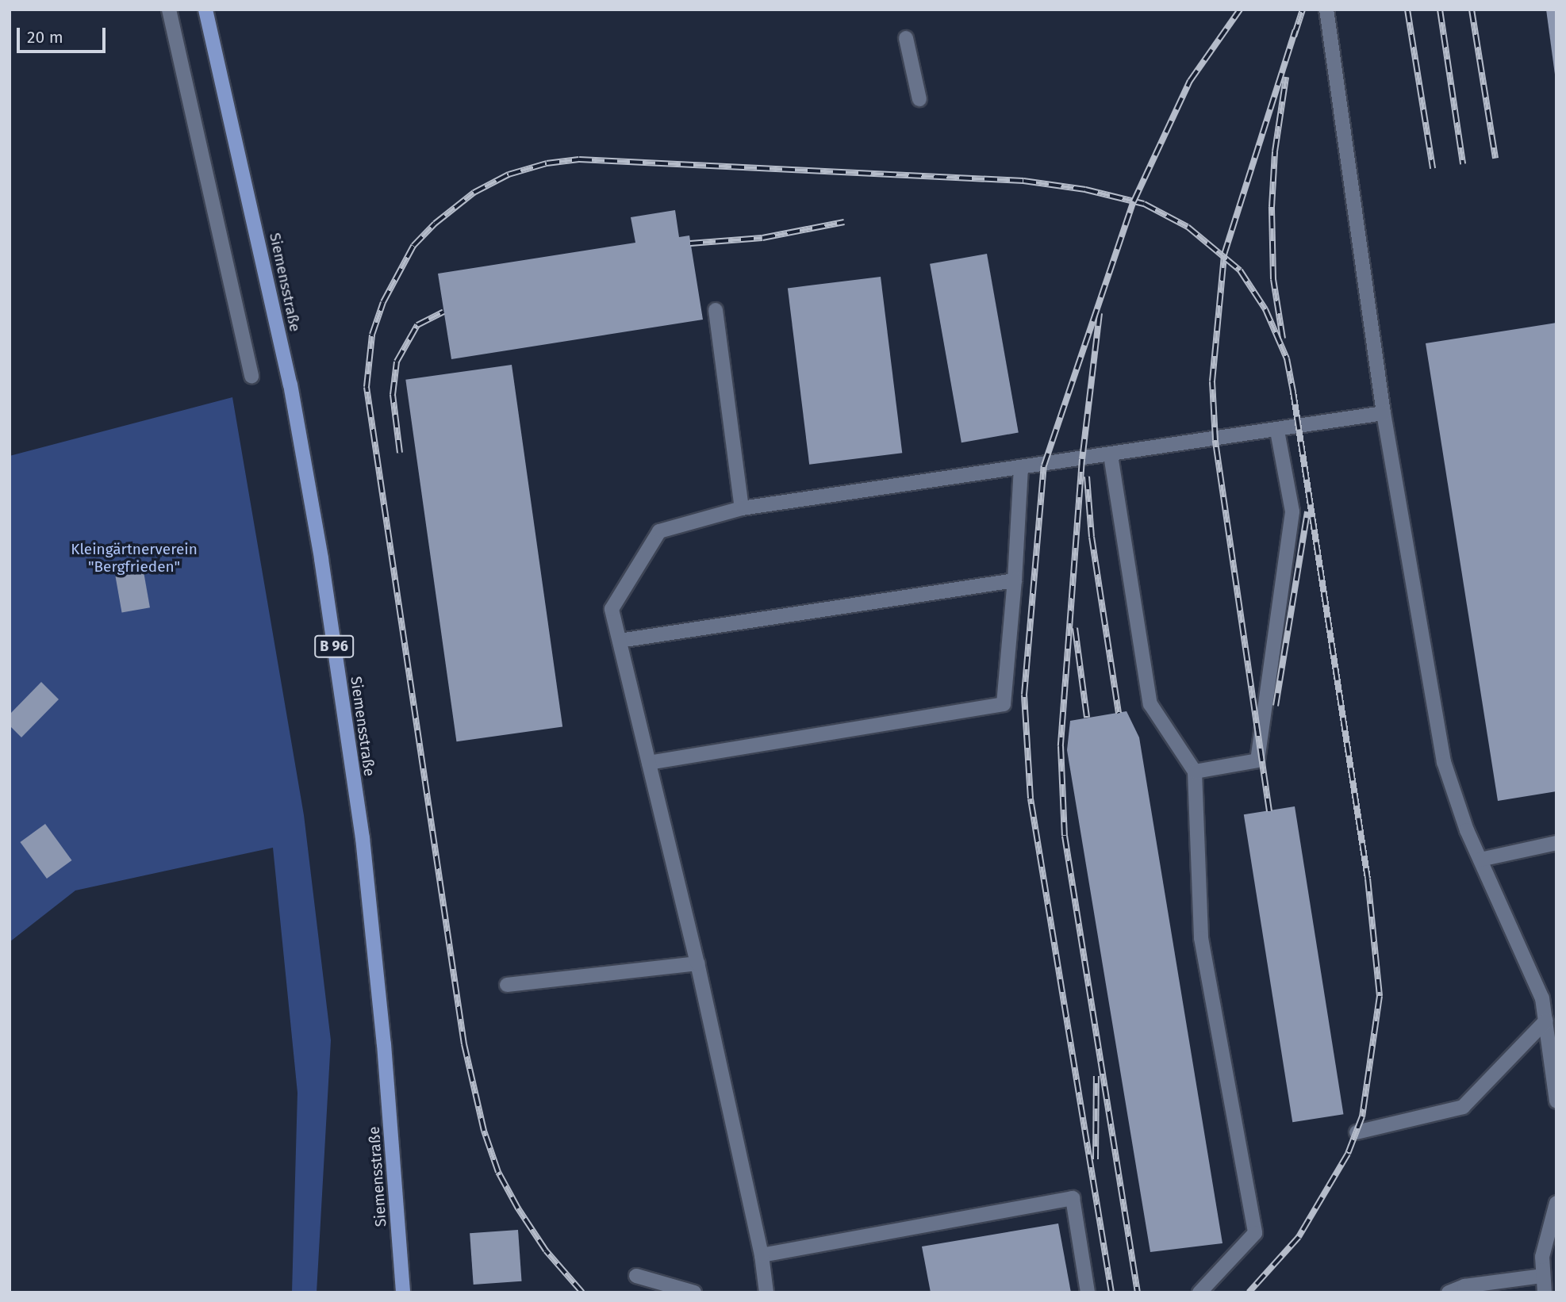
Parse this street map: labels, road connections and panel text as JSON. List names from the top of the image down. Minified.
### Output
{"streets":{"main road":["Siemensstraße","B 96"]},"parks":["Kleingärtnerverein \"Bergfrieden\""],"scale_bar":"20 m"}
